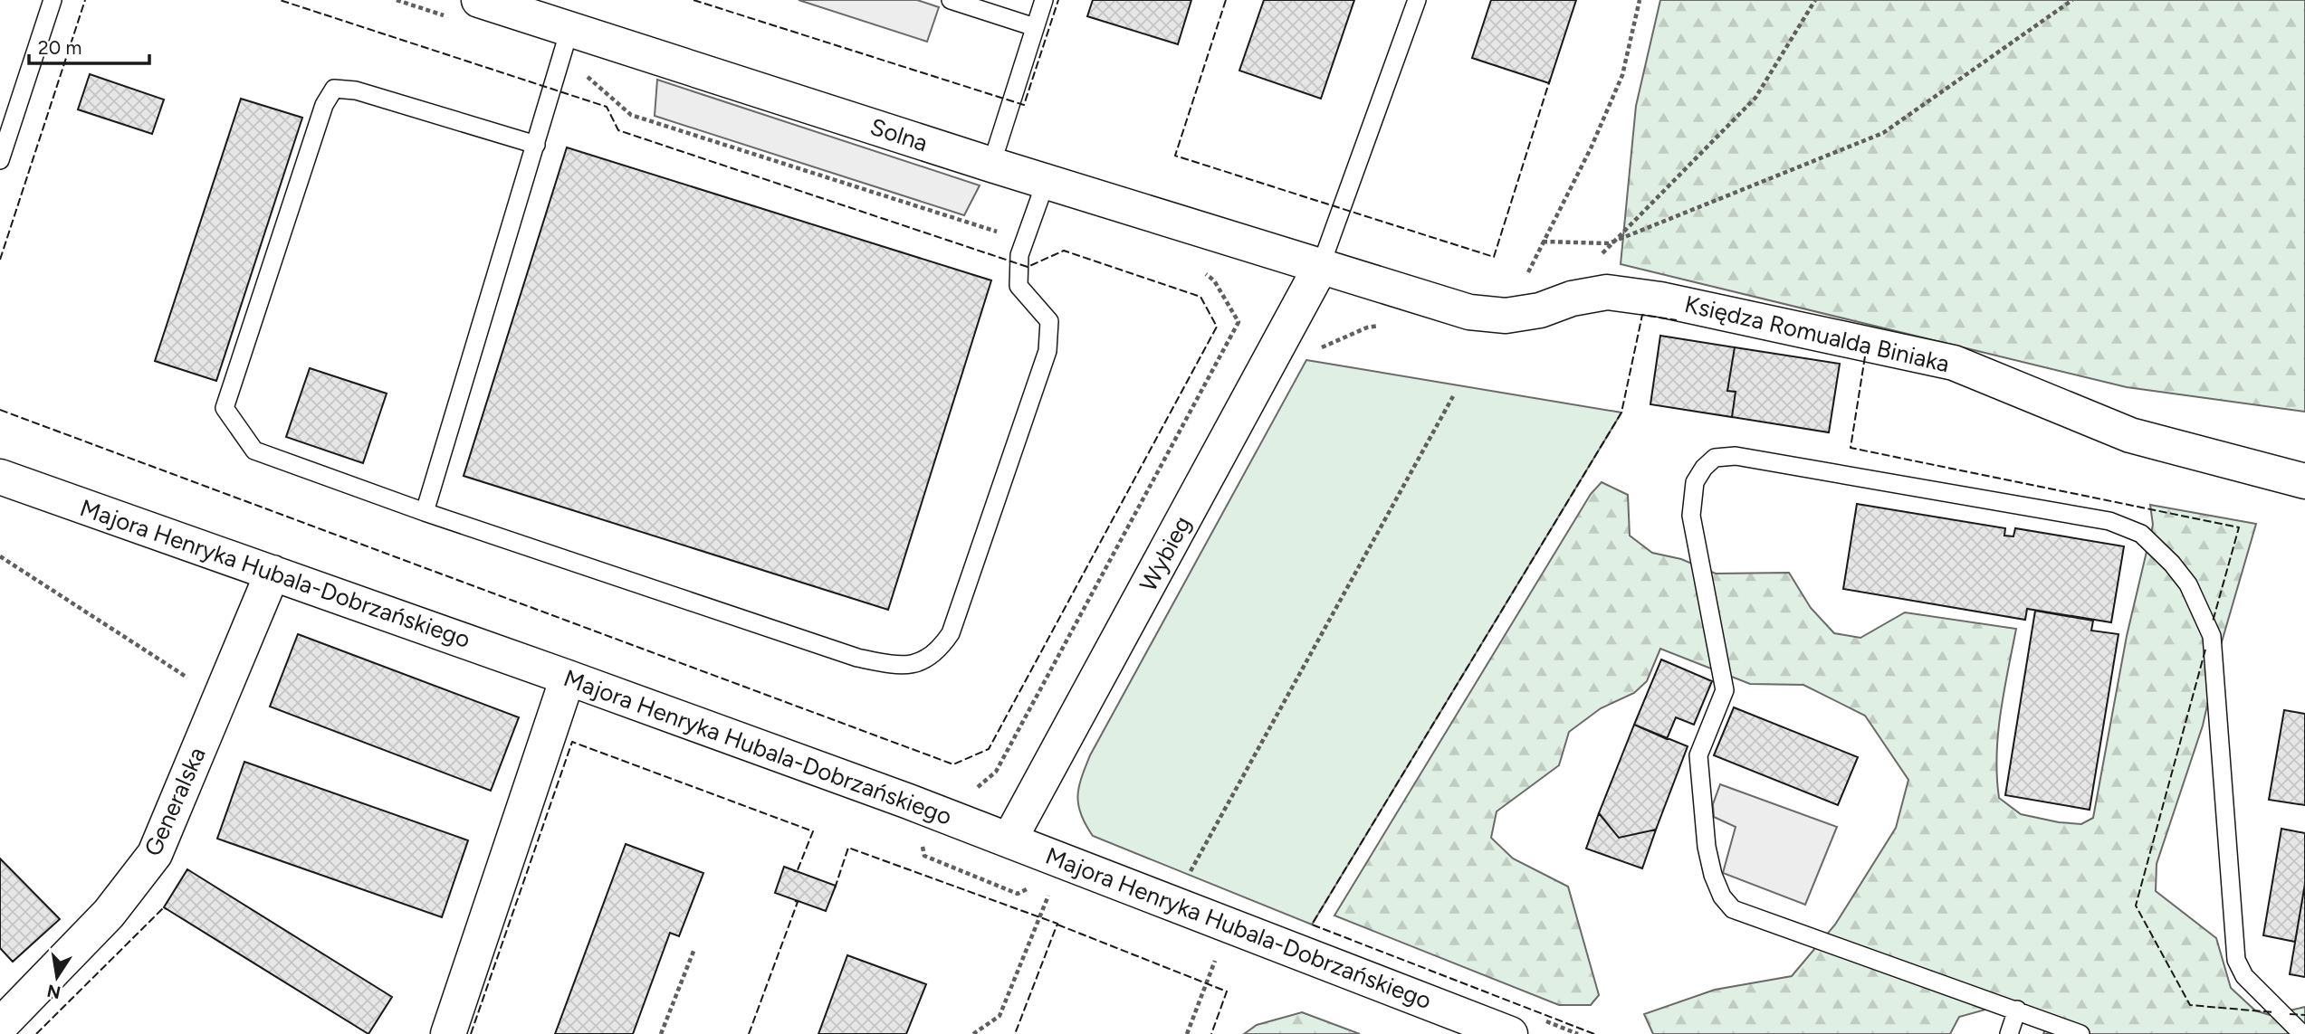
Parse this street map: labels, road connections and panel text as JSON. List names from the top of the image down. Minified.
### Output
{"streets":{"street":["Solna","Księdza Romualda Biniaka","Wybieg","Majora Henryka Hubala-Dobrzańskiego","Generalska"]},"crossings":[["Solna","Księdza Romualda Biniaka"],["Solna","Wybieg"],["Księdza Romualda Biniaka","Wybieg"],["Wybieg","Majora Henryka Hubala-Dobrzańskiego"],["Majora Henryka Hubala-Dobrzańskiego","Generalska"]],"scale_bar":"20 m","north":"bottom"}
